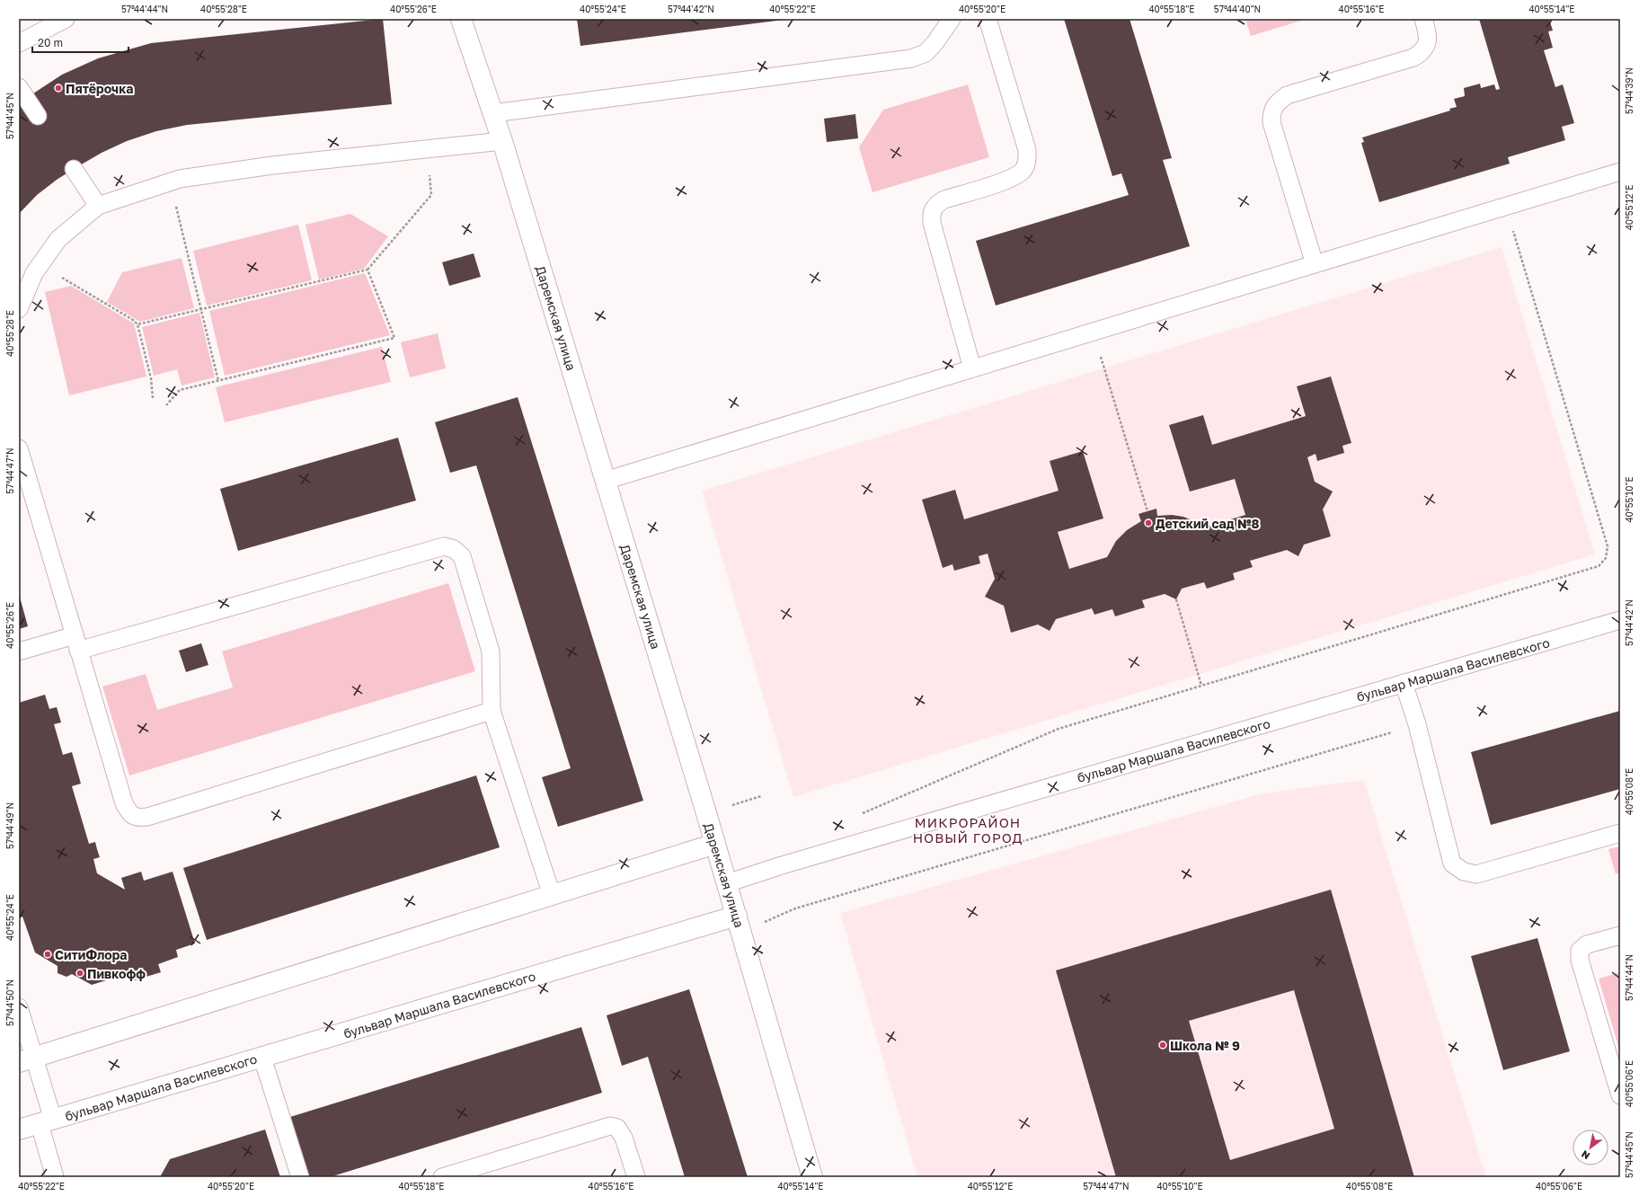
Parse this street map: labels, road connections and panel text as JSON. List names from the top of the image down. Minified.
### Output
{"streets":{"street":["Даремская улица","бульвар Маршала Василевского"]},"crossings":[["Даремская улица","бульвар Маршала Василевского"]],"districts":["МИКРОРАЙОН НОВЫЙ ГОРОД"],"places":["Пятёрочка","Детский сад №8","СитиФлора","Пивкофф","Школа № 9"],"scale_bar":"20 m","north":"bottom left","coordinates":["57°44'44\"N","40°55'28\"E","40°55'26\"E","40°55'24\"E","57°44'42\"N","40°55'22\"E","40°55'20\"E","40°55'18\"E","57°44'40\"N","40°55'16\"E","40°55'14\"E","57°44'39\"N","57°44'45\"N","40°55'12\"E","57°44'47\"N","40°55'10\"E","40°55'08\"E","57°44'49\"N","57°44'50\"N","40°55'06\"E"]}
